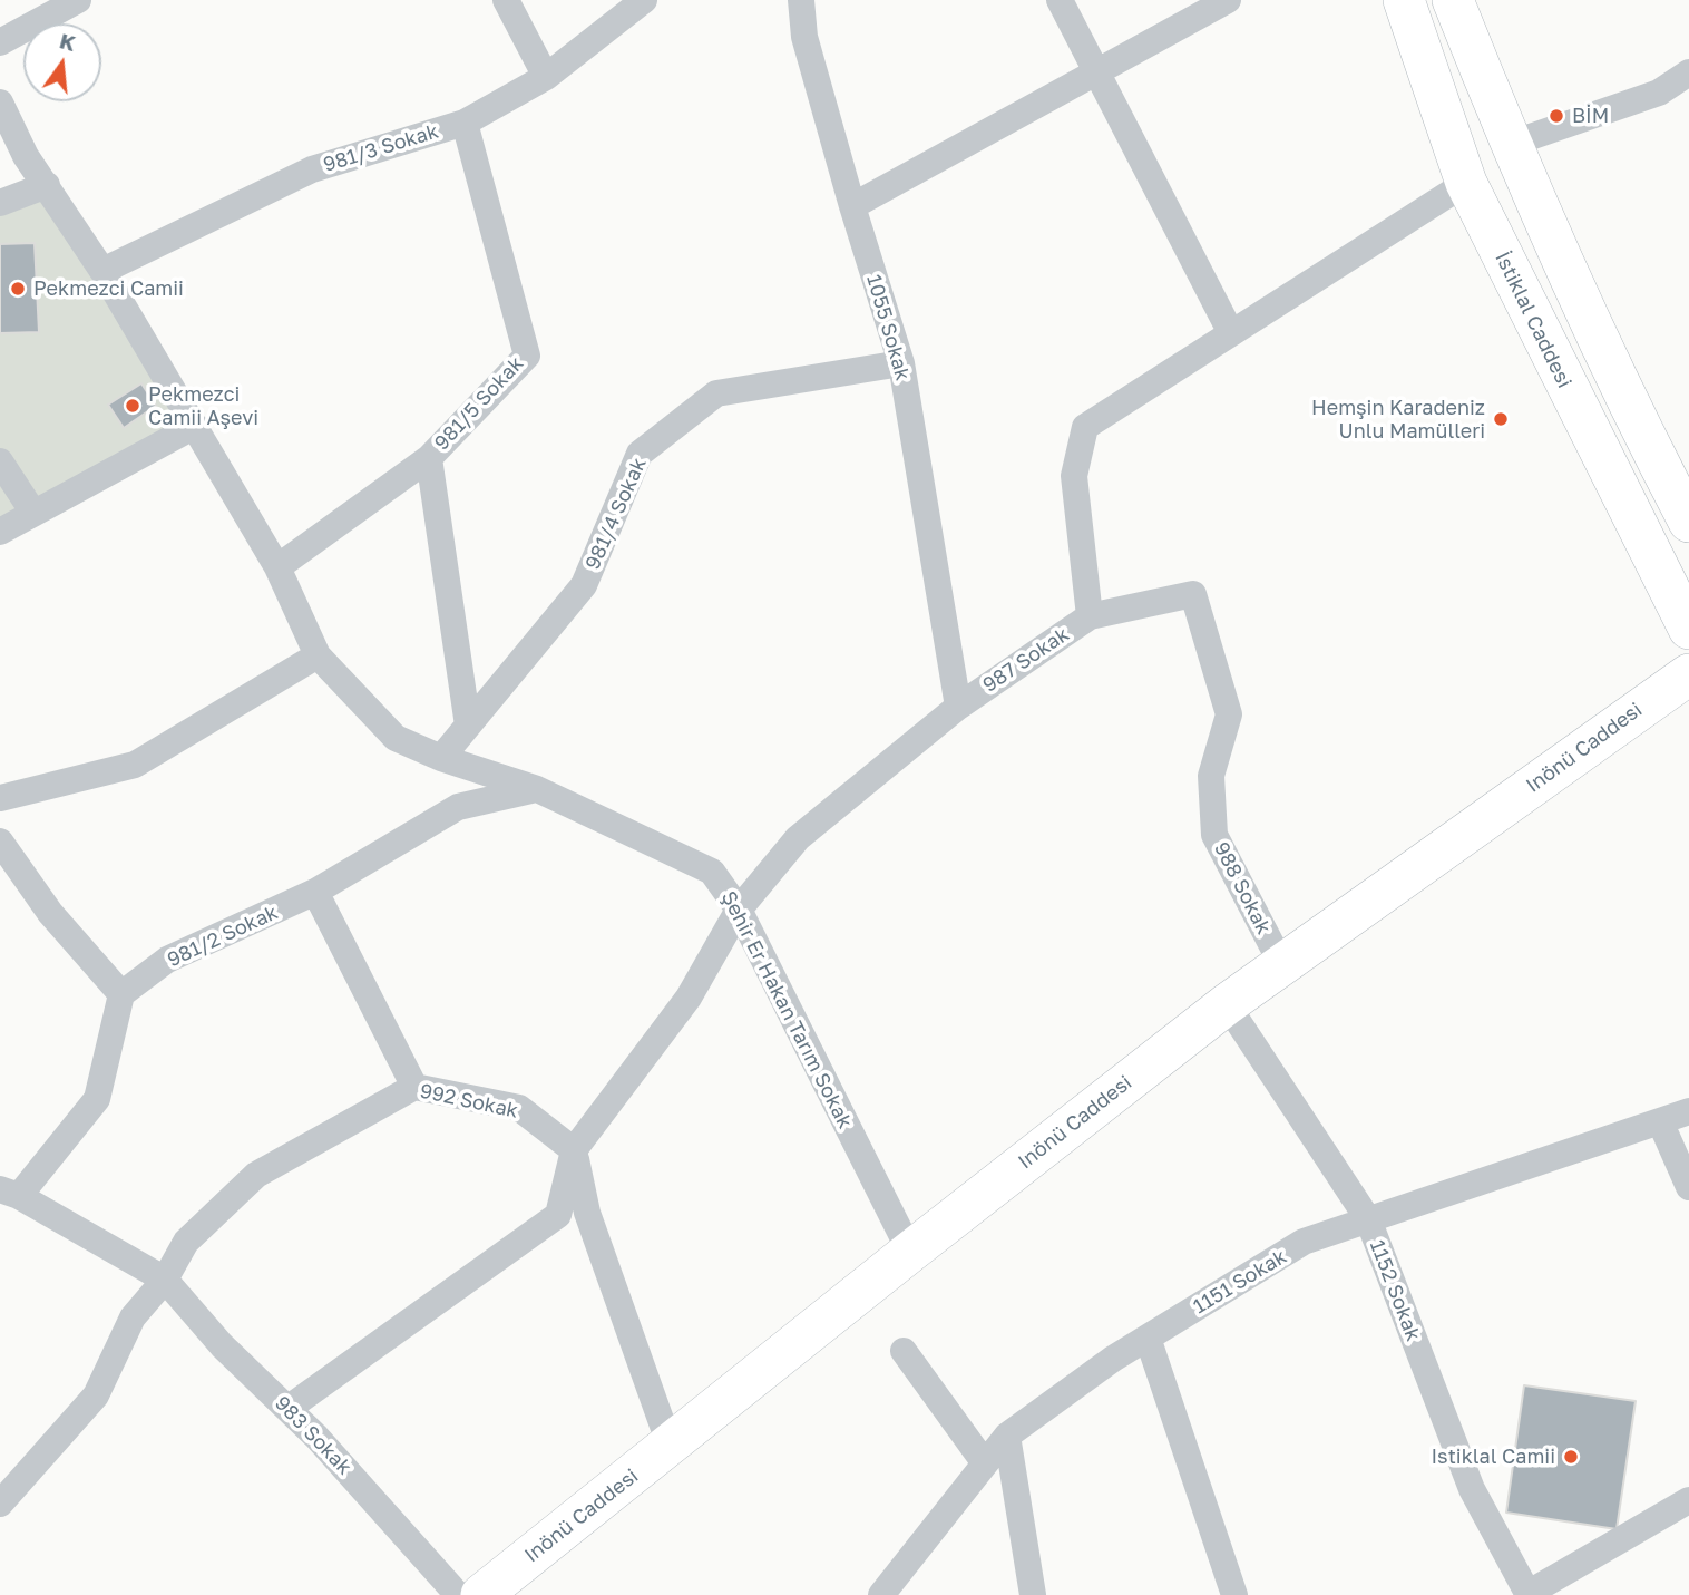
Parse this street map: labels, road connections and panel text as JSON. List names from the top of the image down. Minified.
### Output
{"streets":{"street":["981/3 Sokak","İstiklal Caddesi","1055 Sokak","981/5 Sokak","981/4 Sokak","987 Sokak","Inönü Caddesi","988 Sokak","981/2 Sokak","Şehir Er Hakan Tarım Sokak","992 Sokak","1151 Sokak","1152 Sokak","983 Sokak"]},"crossings":[["981/3 Sokak","981/5 Sokak"],["981/3 Sokak","Şehir Er Hakan Tarım Sokak"],["İstiklal Caddesi","987 Sokak"],["1055 Sokak","981/4 Sokak"],["1055 Sokak","987 Sokak"],["981/5 Sokak","Şehir Er Hakan Tarım Sokak"],["981/4 Sokak","Şehir Er Hakan Tarım Sokak"],["987 Sokak","988 Sokak"],["987 Sokak","Şehir Er Hakan Tarım Sokak"],["987 Sokak","992 Sokak"],["Inönü Caddesi","988 Sokak"],["Inönü Caddesi","Şehir Er Hakan Tarım Sokak"],["Inönü Caddesi","1152 Sokak"],["981/2 Sokak","Şehir Er Hakan Tarım Sokak"],["992 Sokak","983 Sokak"],["1151 Sokak","1152 Sokak"]],"places":["BİM","Pekmezci Camii","Pekmezci Camii Aşevi","Hemşin Karadeniz Unlu Mamülleri","Istiklal Camii"],"north":"top"}
